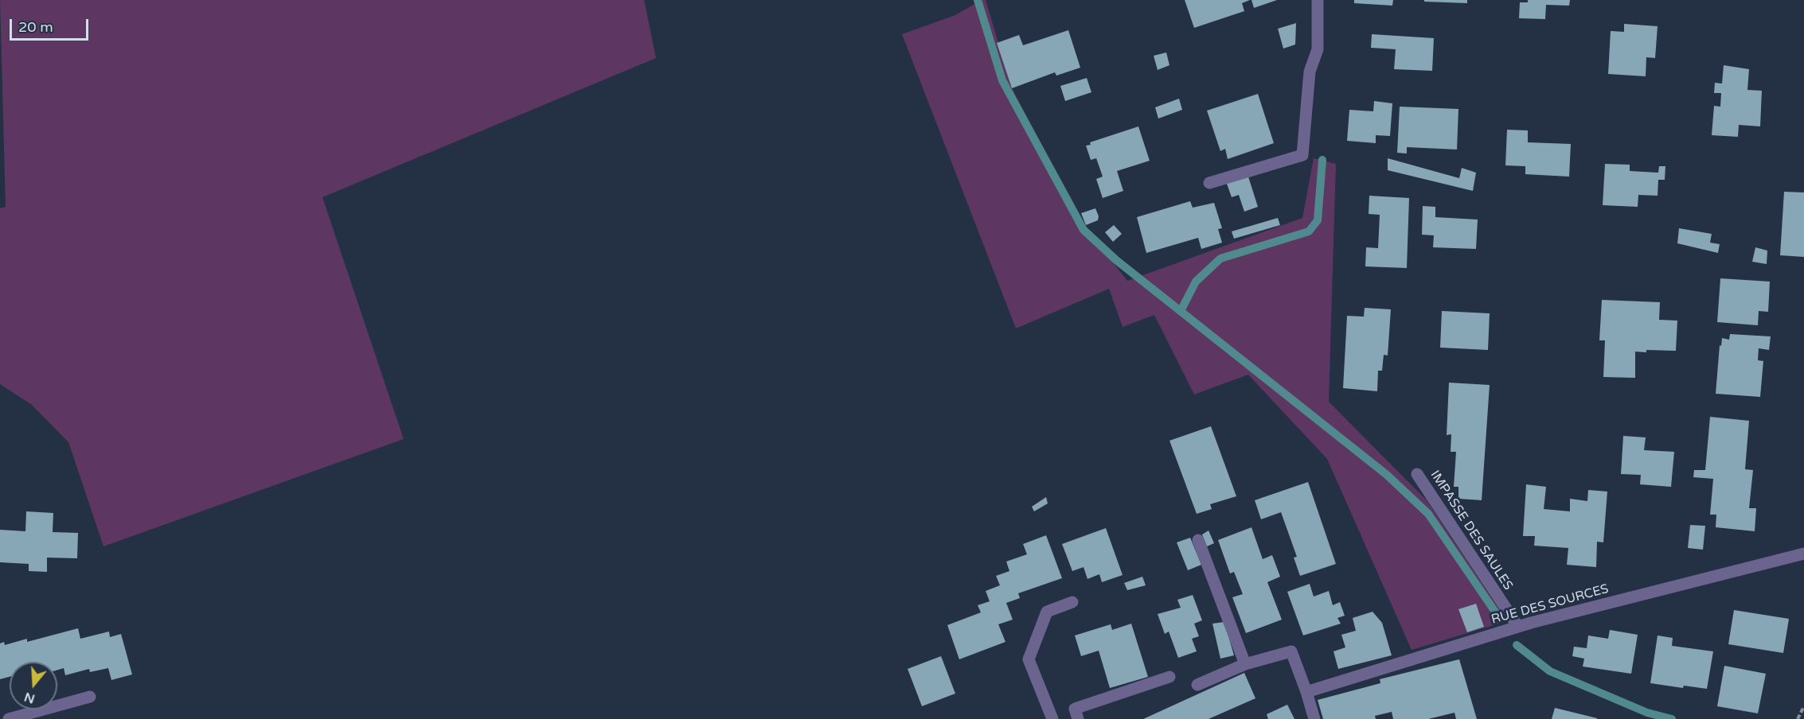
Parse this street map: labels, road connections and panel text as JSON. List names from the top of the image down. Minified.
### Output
{"streets":{"street":["IMPASSE DES SAULES","RUE DES SOURCES"]},"crossings":[["IMPASSE DES SAULES","RUE DES SOURCES"]],"scale_bar":"20 m","north":"bottom"}
